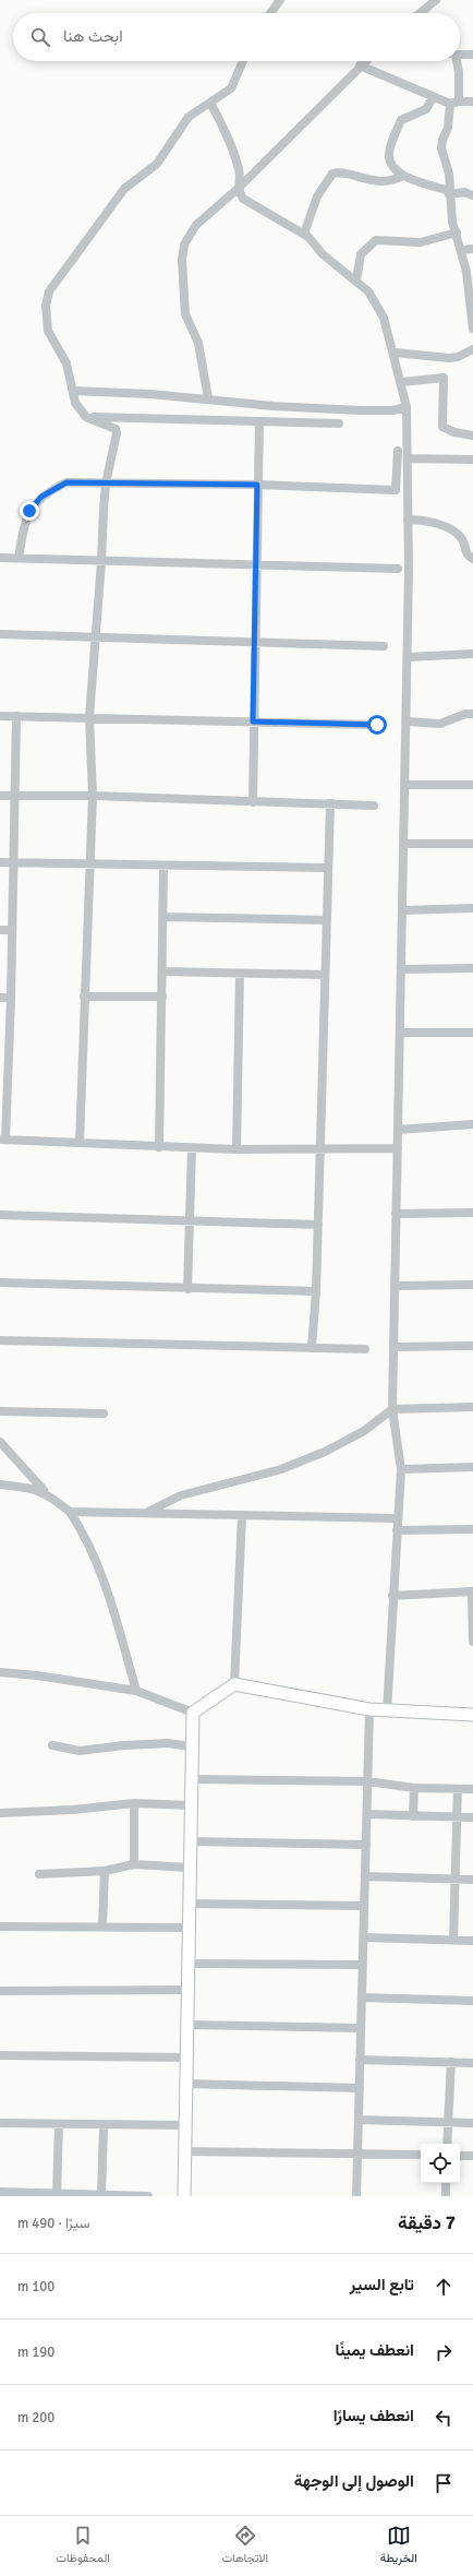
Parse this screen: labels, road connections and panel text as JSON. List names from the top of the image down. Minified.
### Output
{"page":{"search":"ابحث هنا","heading":["7 دقيقة","سيرًا · 490 m"],"list":[["تابع السير","100 m"],["انعطف يمينًا","190 m"],["انعطف يسارًا","200 m"],"الوصول إلى الوجهة"],"nav":["الخريطة","الاتجاهات","المحفوظات"]}}
